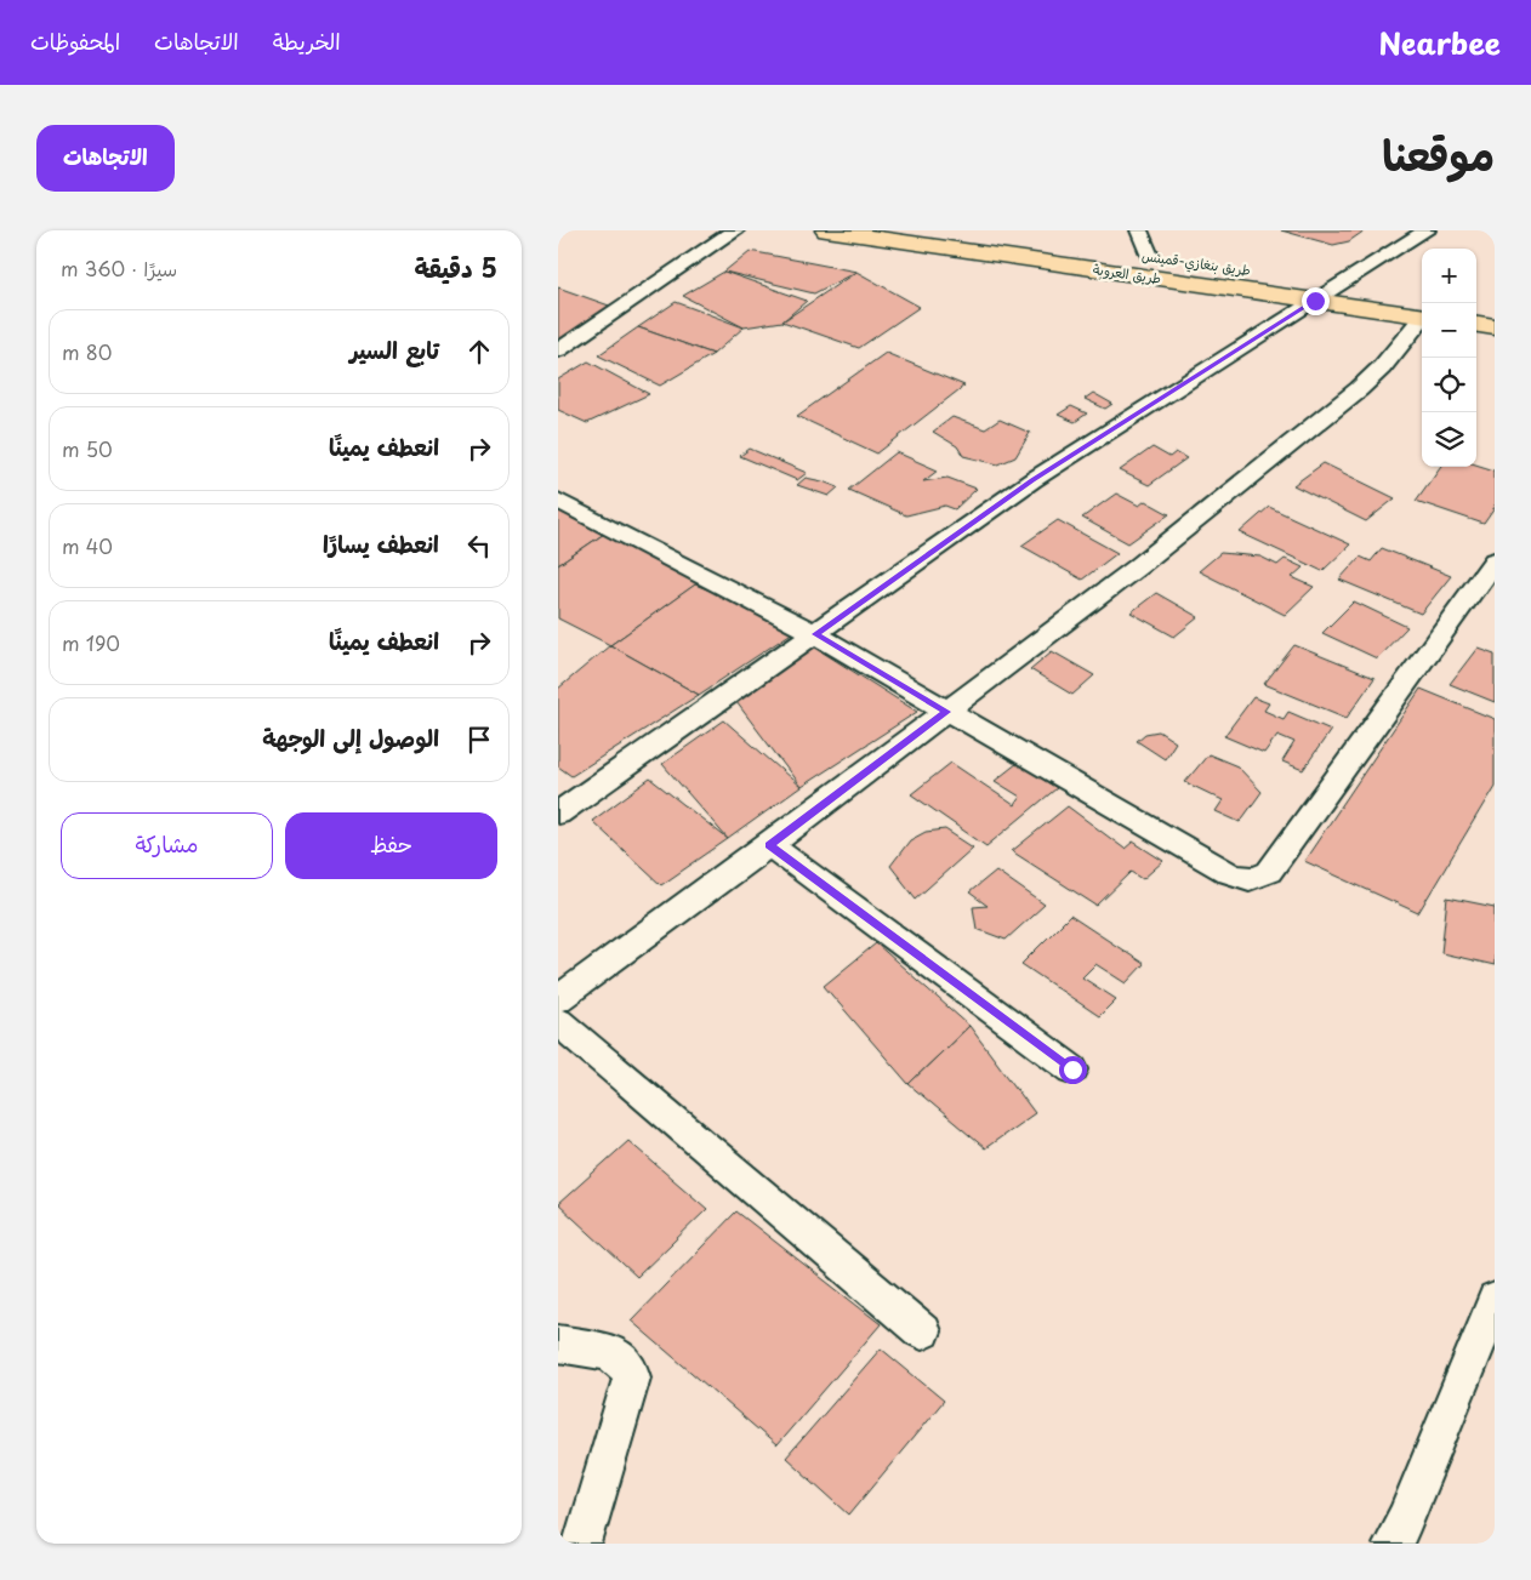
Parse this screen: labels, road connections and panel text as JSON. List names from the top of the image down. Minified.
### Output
{"streets":{"main road":["طريق بنغازي-قمينس","طريق العروبة"]},"page":{"header":"Nearbee","nav":["الخريطة","الاتجاهات","المحفوظات"],"title":"موقعنا","buttons":["الاتجاهات",["حفظ","مشاركة"]],"heading":["5 دقيقة","سيرًا · 360 m"],"map_buttons":["+","−"],"list":[["تابع السير","80 m"],["انعطف يمينًا","50 m"],["انعطف يسارًا","40 m"],["انعطف يمينًا","190 m"],"الوصول إلى الوجهة"]}}
